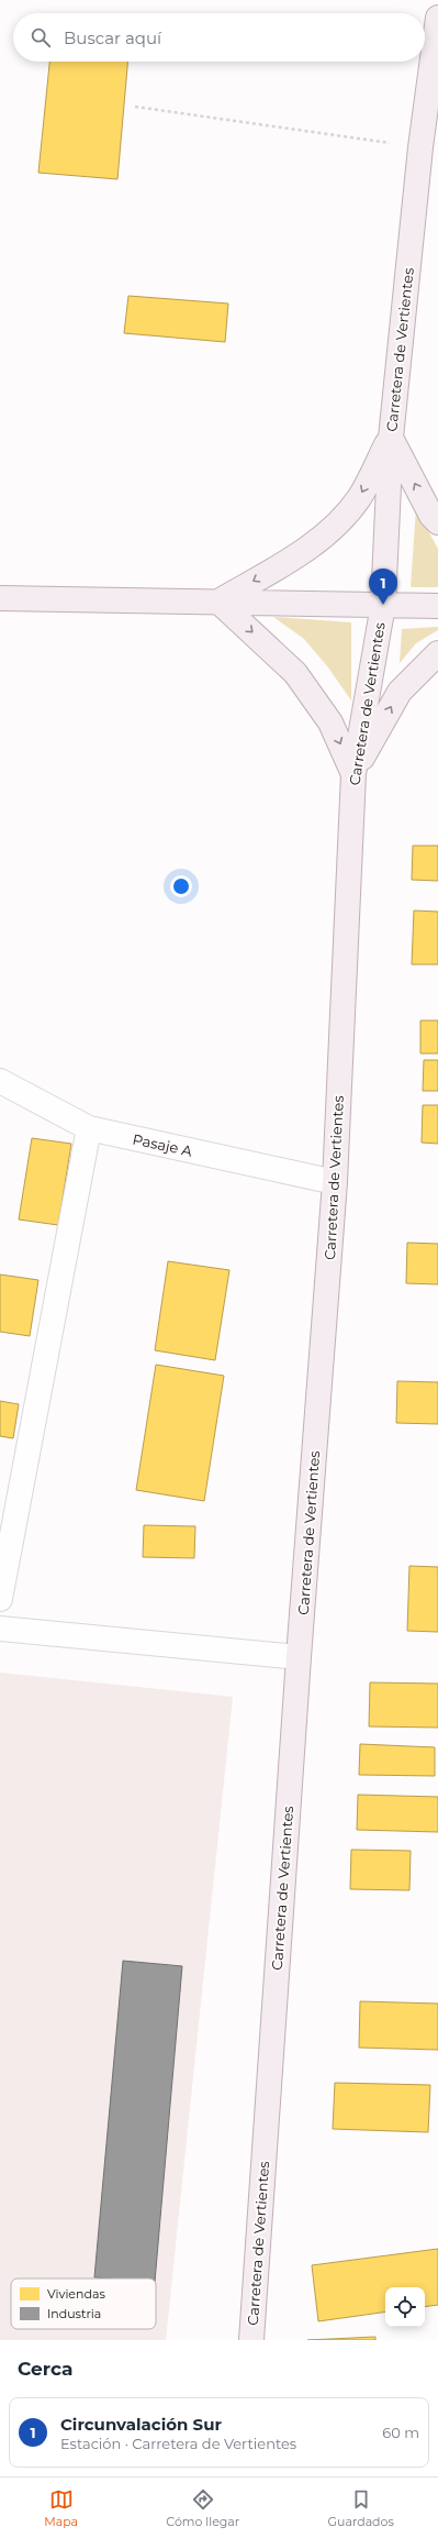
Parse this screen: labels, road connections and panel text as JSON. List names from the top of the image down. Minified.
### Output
{"streets":{"main road":["Carretera de Vertientes"],"street":["Pasaje A"]},"crossings":[["Carretera de Vertientes","Pasaje A"]],"legend":["Viviendas","Industria"],"page":{"search":"Buscar aquí","pins":"1","heading":"Cerca","list":[{"mark":"1","name":"Circunvalación Sur","note":"Estación · Carretera de Vertientes","value":"60 m"}],"nav":["Mapa","Cómo llegar","Guardados"]}}
